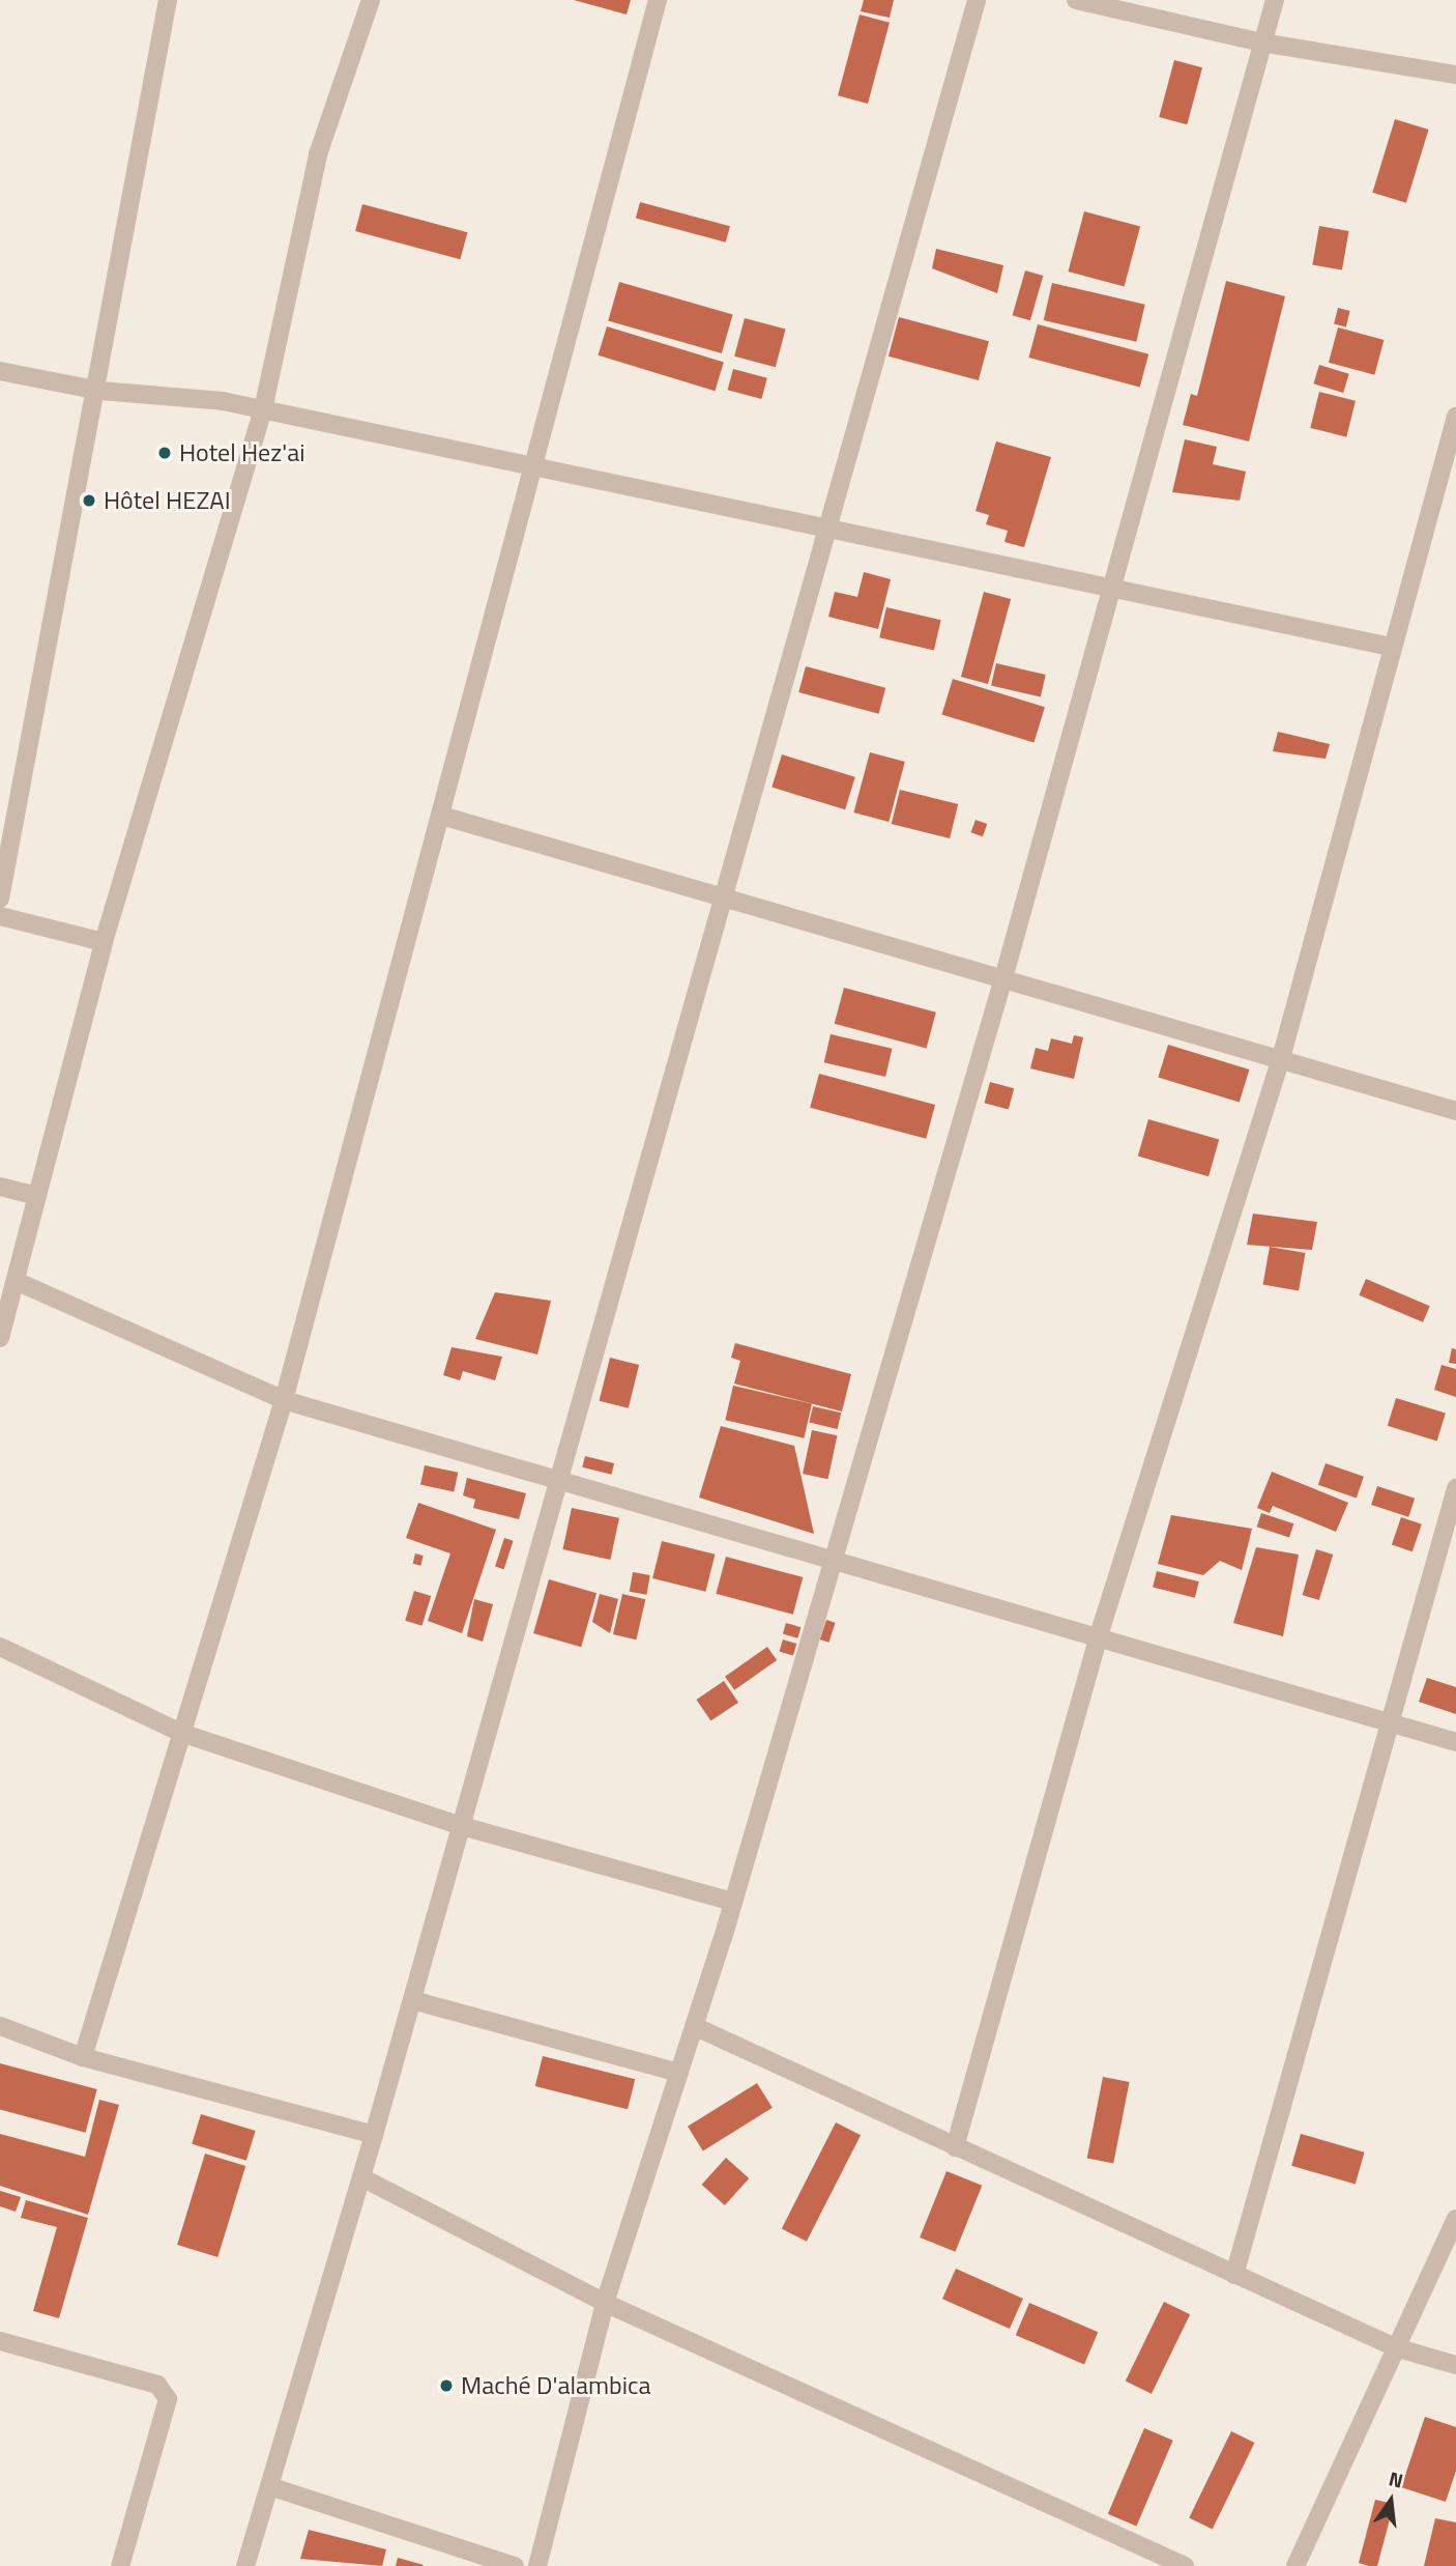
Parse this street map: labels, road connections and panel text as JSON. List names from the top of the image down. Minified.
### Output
{"places":["Hotel Hez'ai","Hôtel HEZAI","Maché D'alambica"],"north":"top"}
